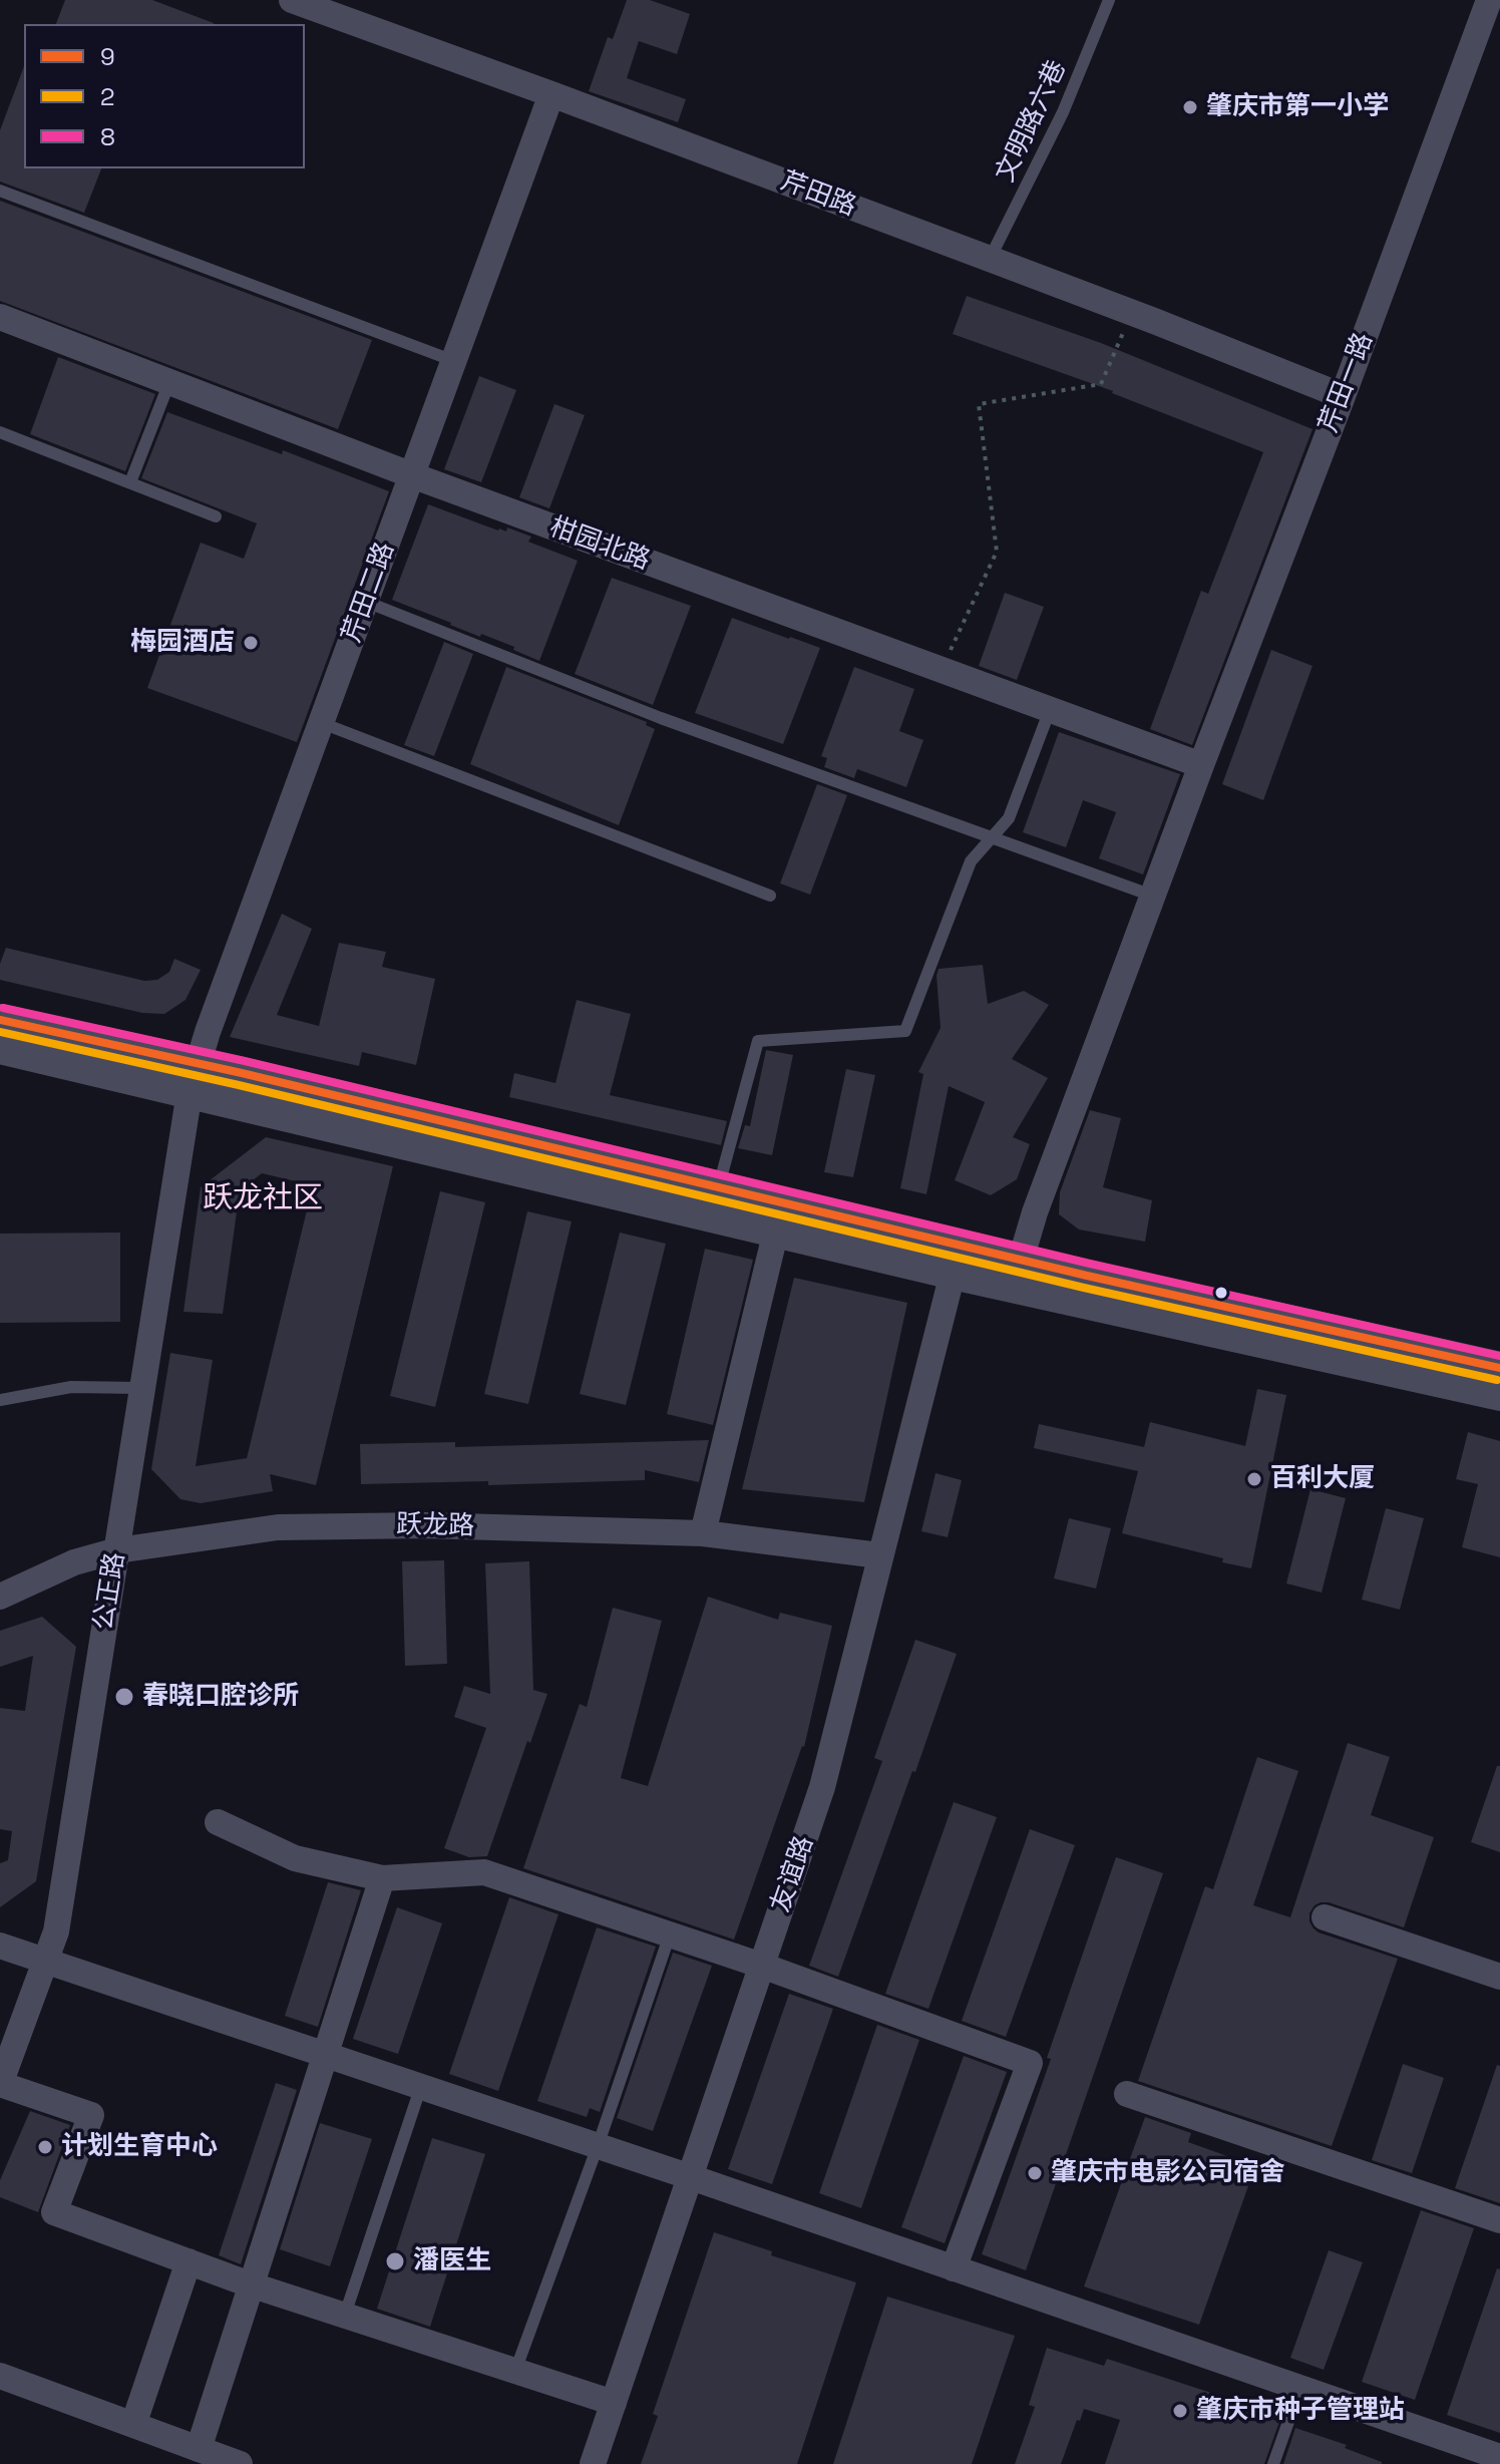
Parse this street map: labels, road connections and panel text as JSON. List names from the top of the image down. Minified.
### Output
{"streets":{"street":["芹田路","芹田一路","柑园北路","芹田二路","跃龙路","公正路","友谊路"],"lane":["文明路六巷"]},"crossings":[["文明路六巷","芹田路"],["芹田路","芹田一路"],["芹田路","芹田二路"],["芹田一路","柑园北路"],["柑园北路","芹田二路"],["芹田二路","公正路"],["跃龙路","公正路"],["跃龙路","友谊路"]],"districts":["跃龙社区"],"places":["肇庆市第一小学","梅园酒店","百利大厦","春晓口腔诊所","计划生育中心","肇庆市电影公司宿舍","潘医生","肇庆市种子管理站"],"lines":["transit line 8","transit line 9","transit line 2"],"legend":["9","2","8"]}
